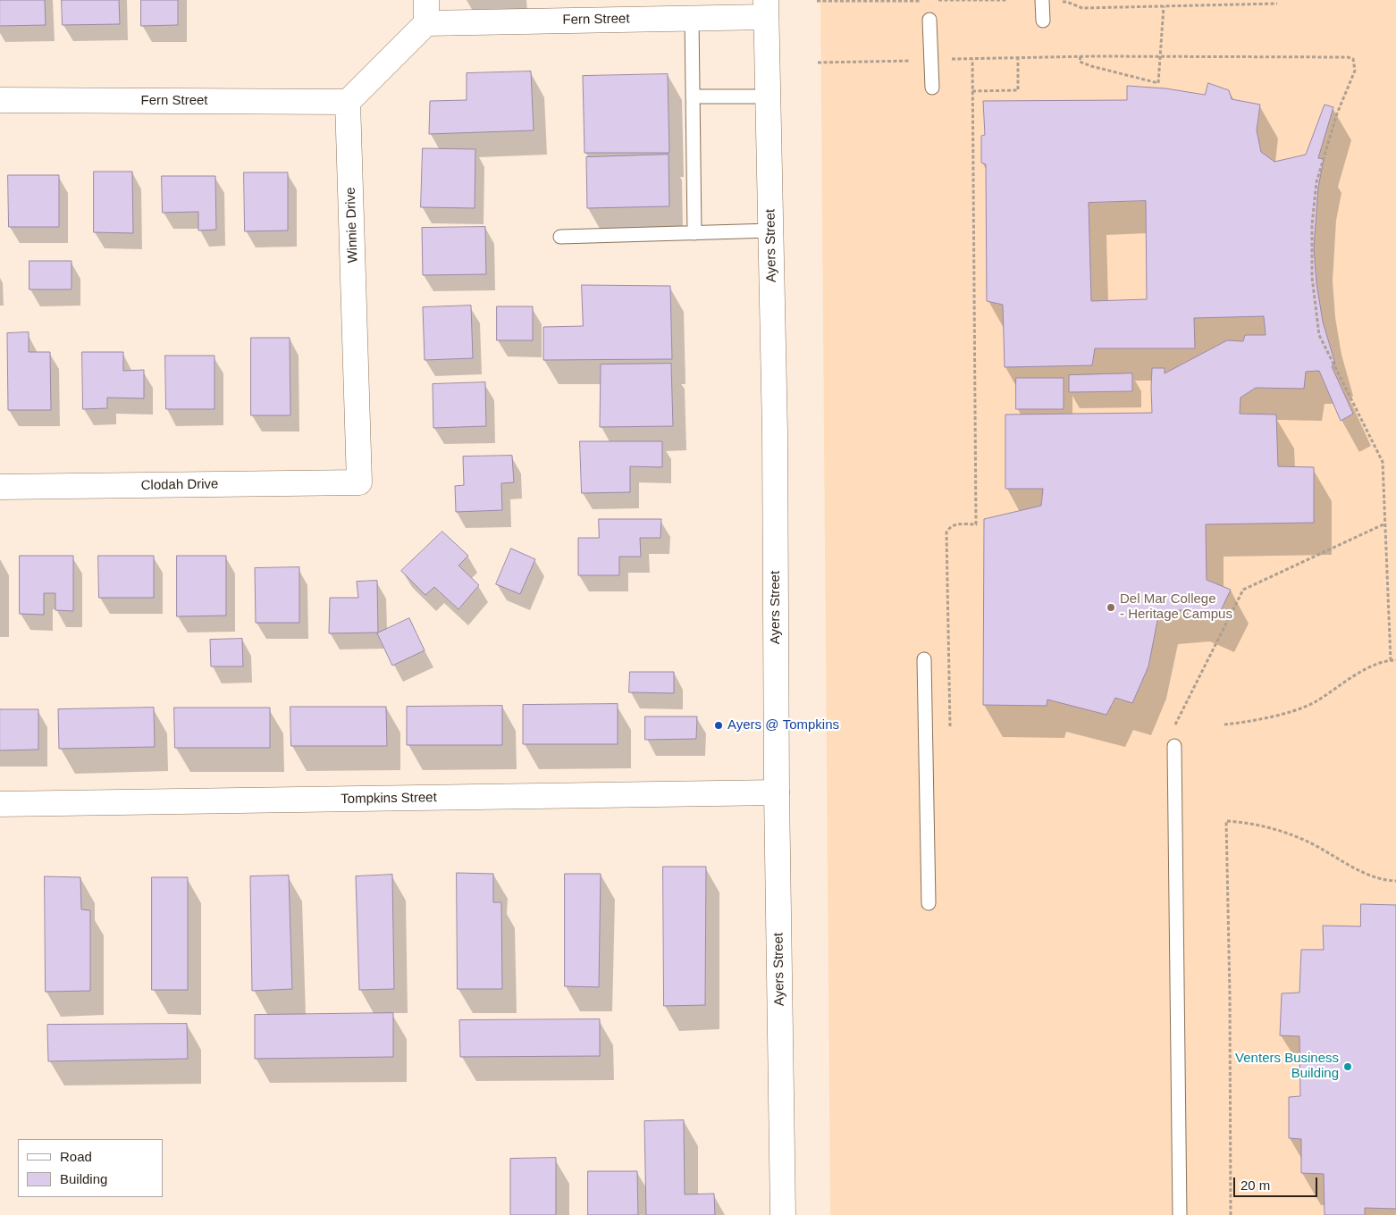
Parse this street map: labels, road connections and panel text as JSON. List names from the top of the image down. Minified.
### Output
{"streets":{"street":["Fern Street","Winnie Drive","Ayers Street","Clodah Drive","Tompkins Street"]},"crossings":[["Fern Street","Winnie Drive"],["Fern Street","Ayers Street"],["Winnie Drive","Clodah Drive"],["Ayers Street","Tompkins Street"]],"places":["Del Mar College - Heritage Campus","Ayers @ Tompkins","Venters Business Building"],"legend":["Road","Building"],"scale_bar":"20 m"}
